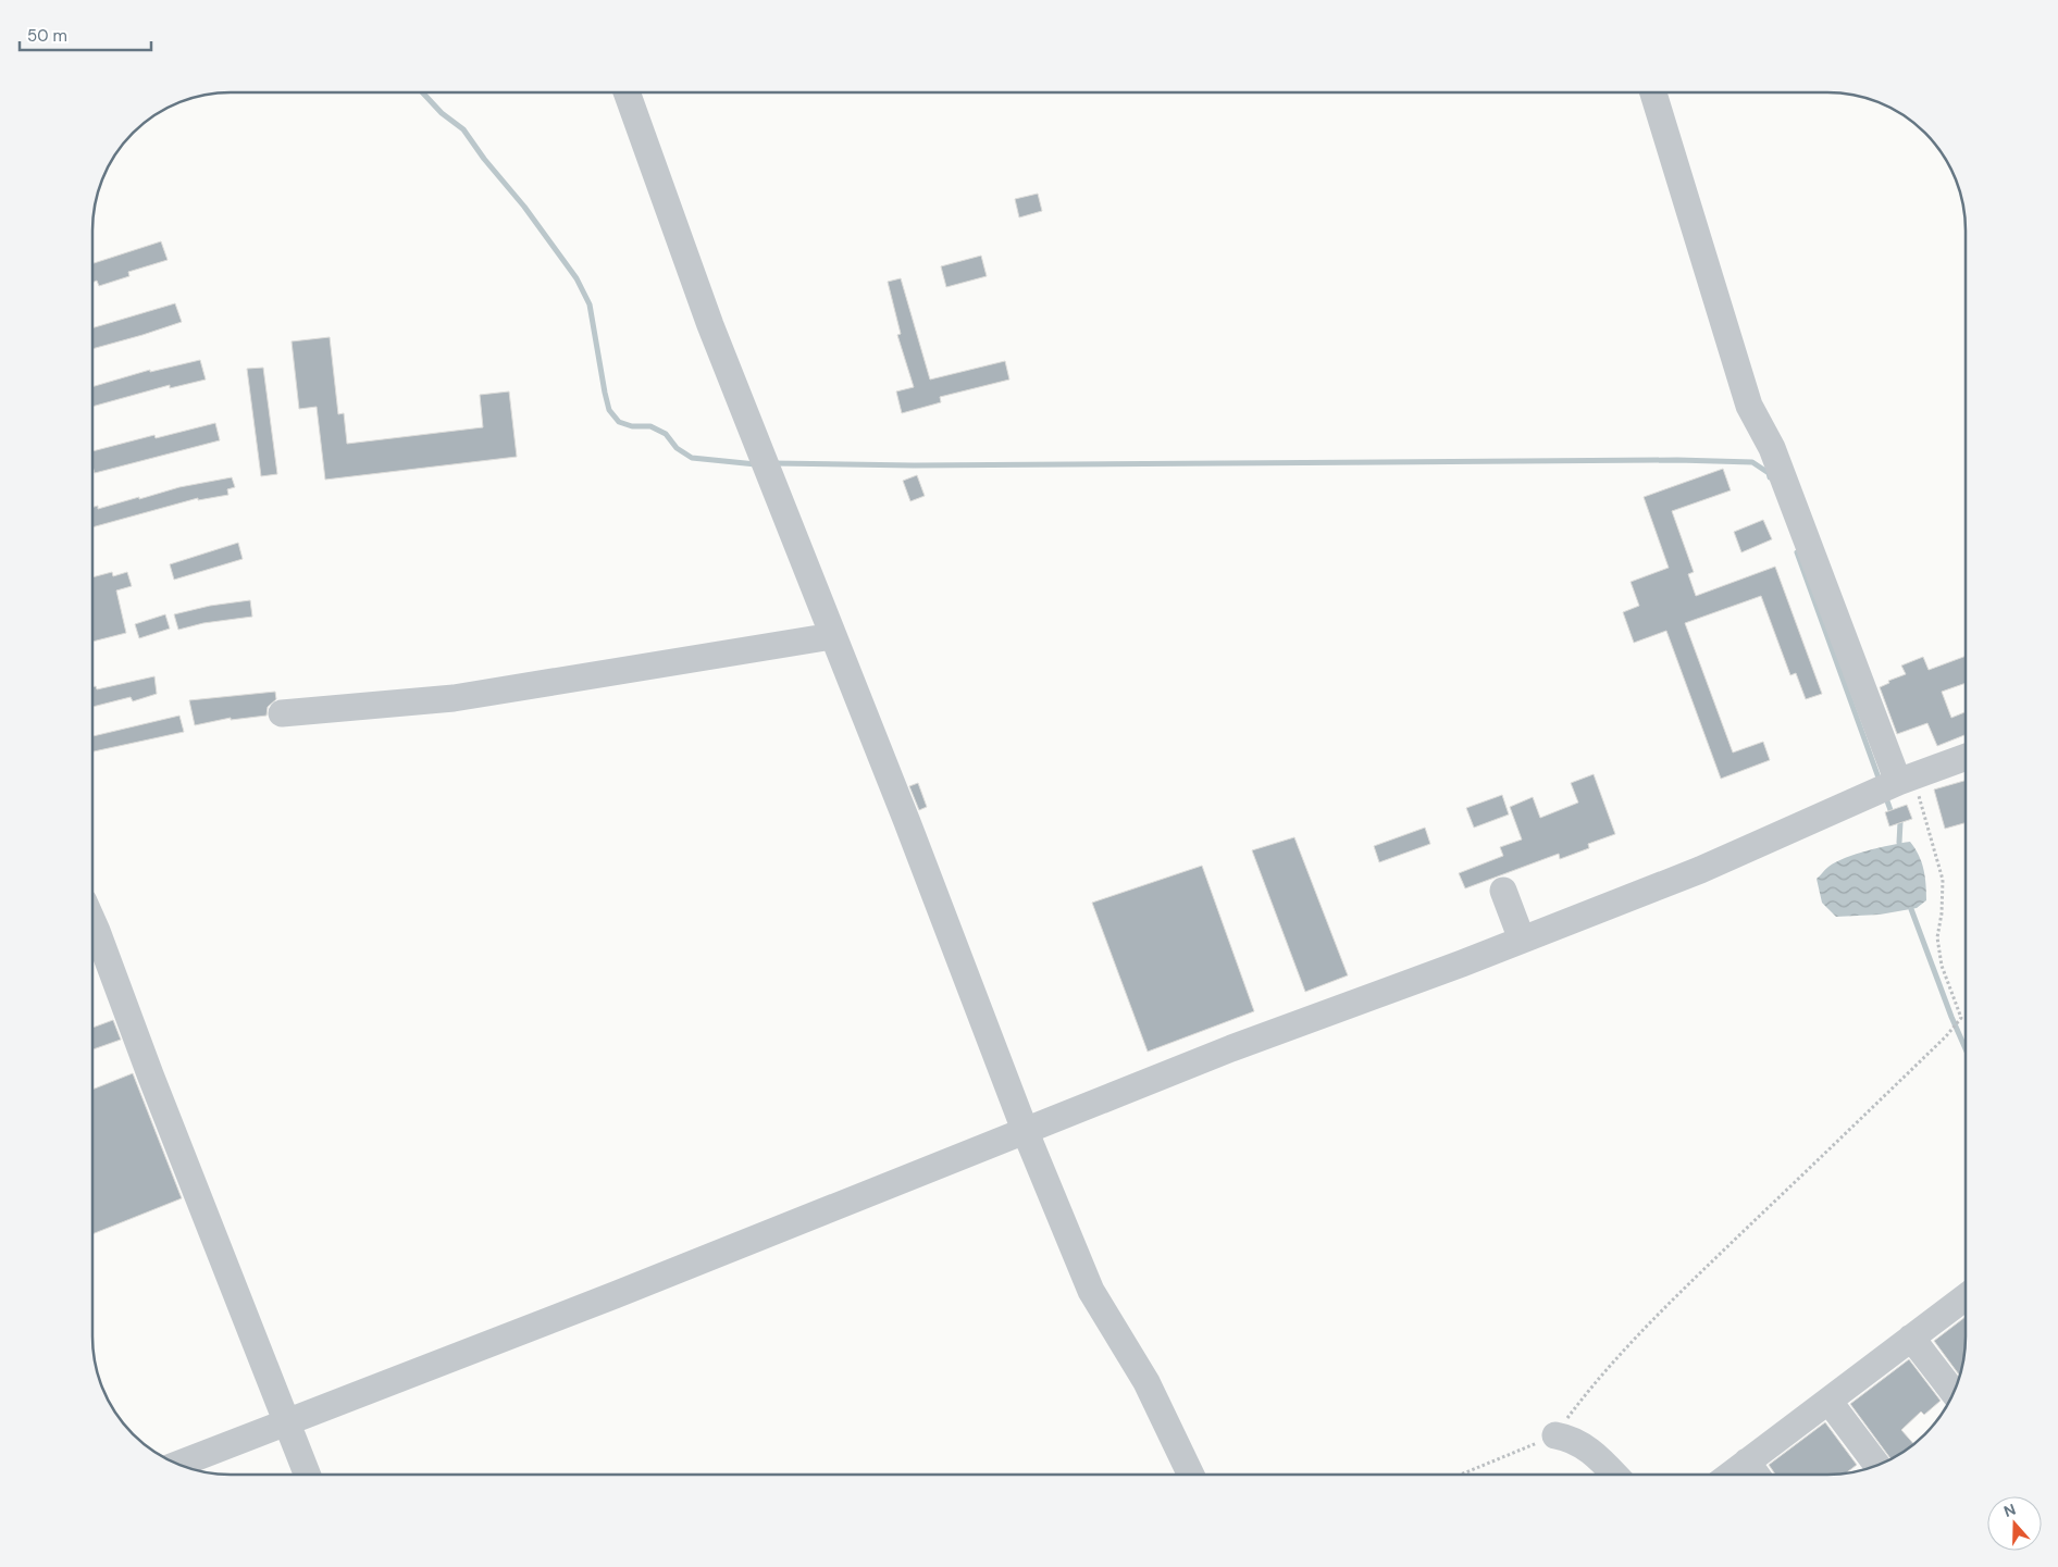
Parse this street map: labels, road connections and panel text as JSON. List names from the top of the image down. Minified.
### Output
{"scale_bar":"50 m","north":"top"}
